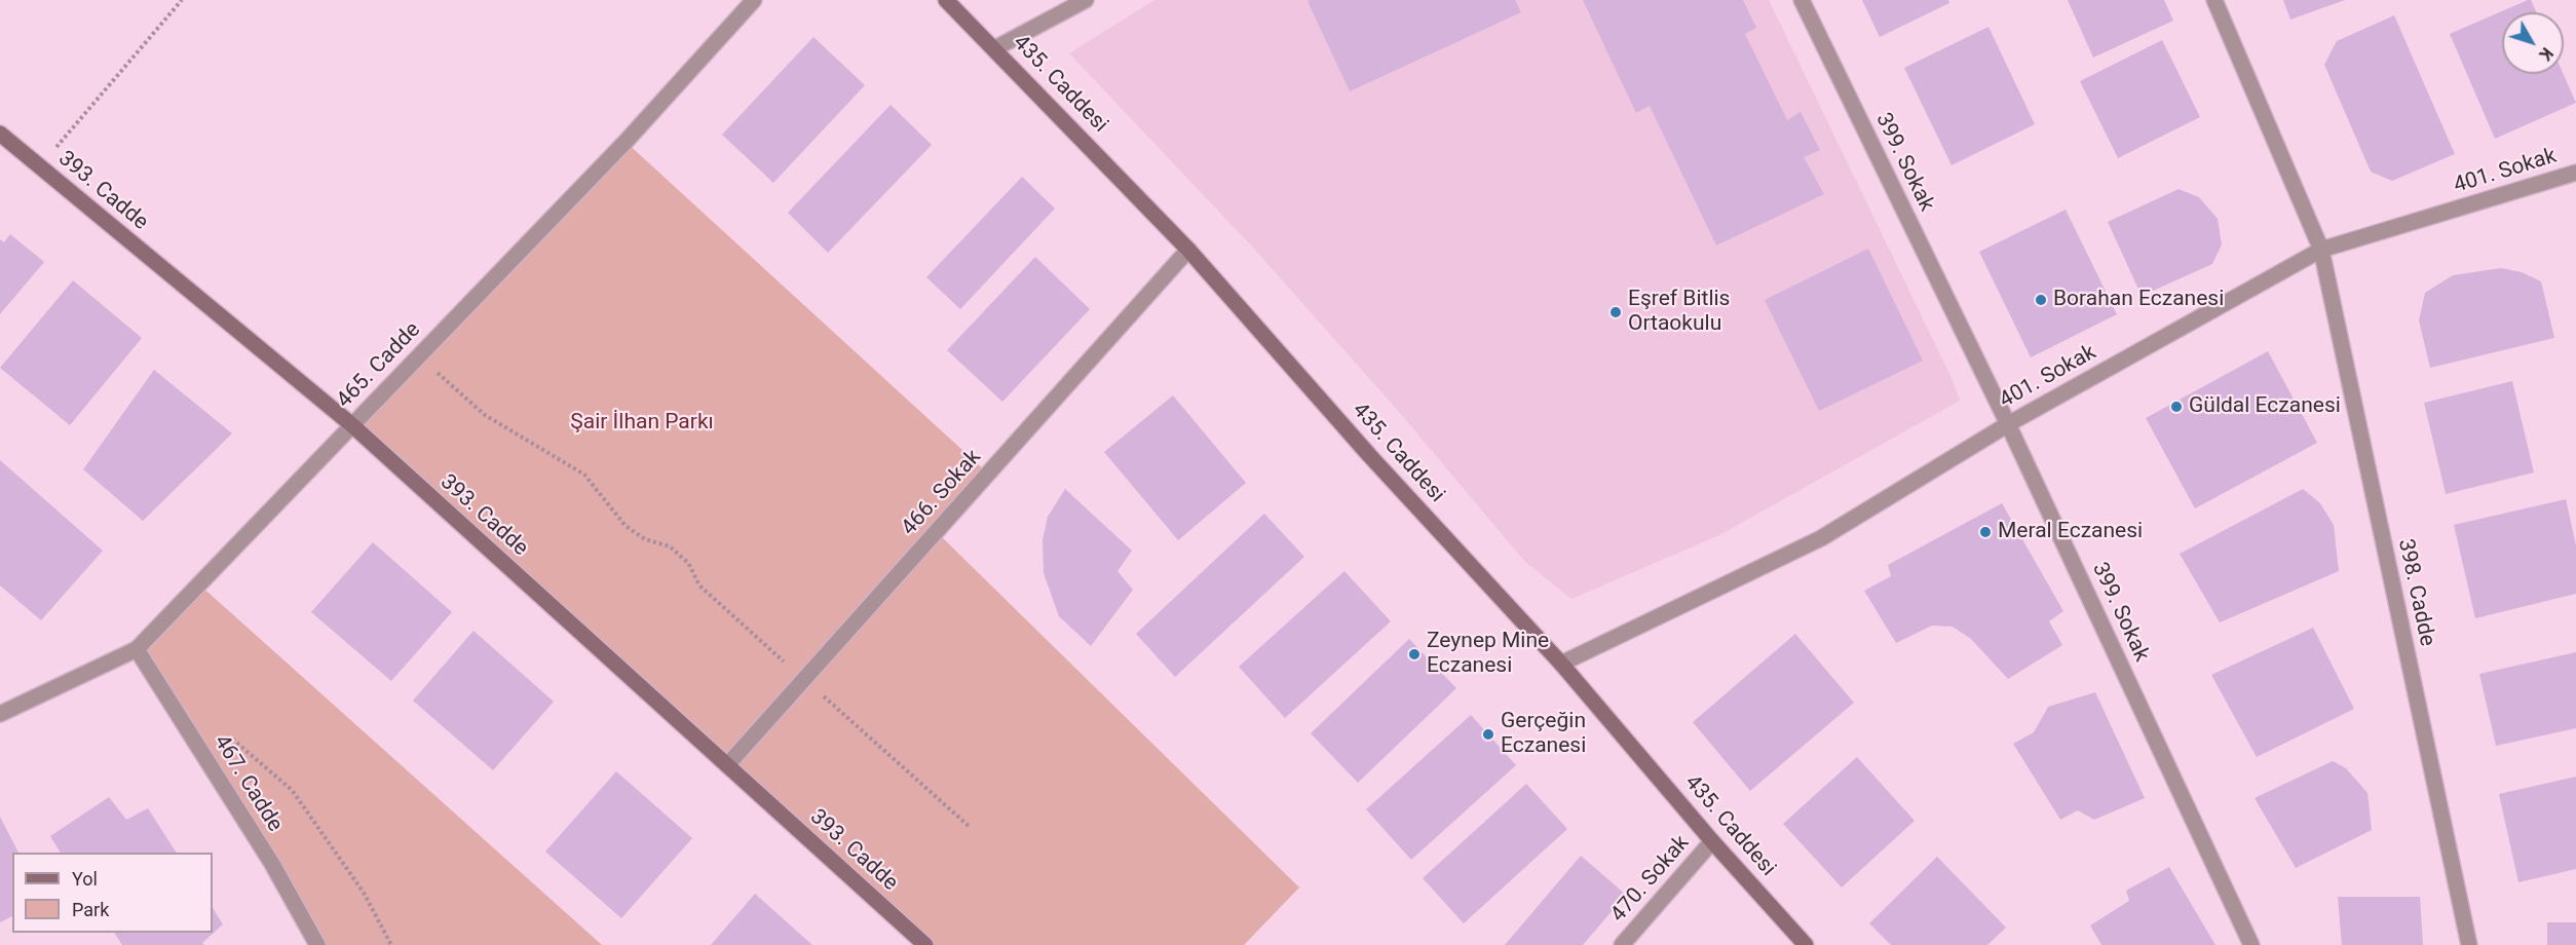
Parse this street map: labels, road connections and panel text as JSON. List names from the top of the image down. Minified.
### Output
{"streets":{"street":["435. Caddesi","399. Sokak","401. Sokak","393. Cadde","465. Cadde","466. Sokak","398. Cadde","467. Cadde","470. Sokak"]},"crossings":[["435. Caddesi","401. Sokak"],["435. Caddesi","466. Sokak"],["435. Caddesi","470. Sokak"],["399. Sokak","401. Sokak"],["401. Sokak","398. Cadde"],["393. Cadde","465. Cadde"],["393. Cadde","466. Sokak"],["465. Cadde","467. Cadde"]],"parks":["Şair İlhan Parkı"],"places":["Borahan Eczanesi","Eşref Bitlis Ortaokulu","Güldal Eczanesi","Meral Eczanesi","Zeynep Mine Eczanesi","Gerçeğin Eczanesi"],"legend":["Yol","Park"],"north":"bottom right"}
